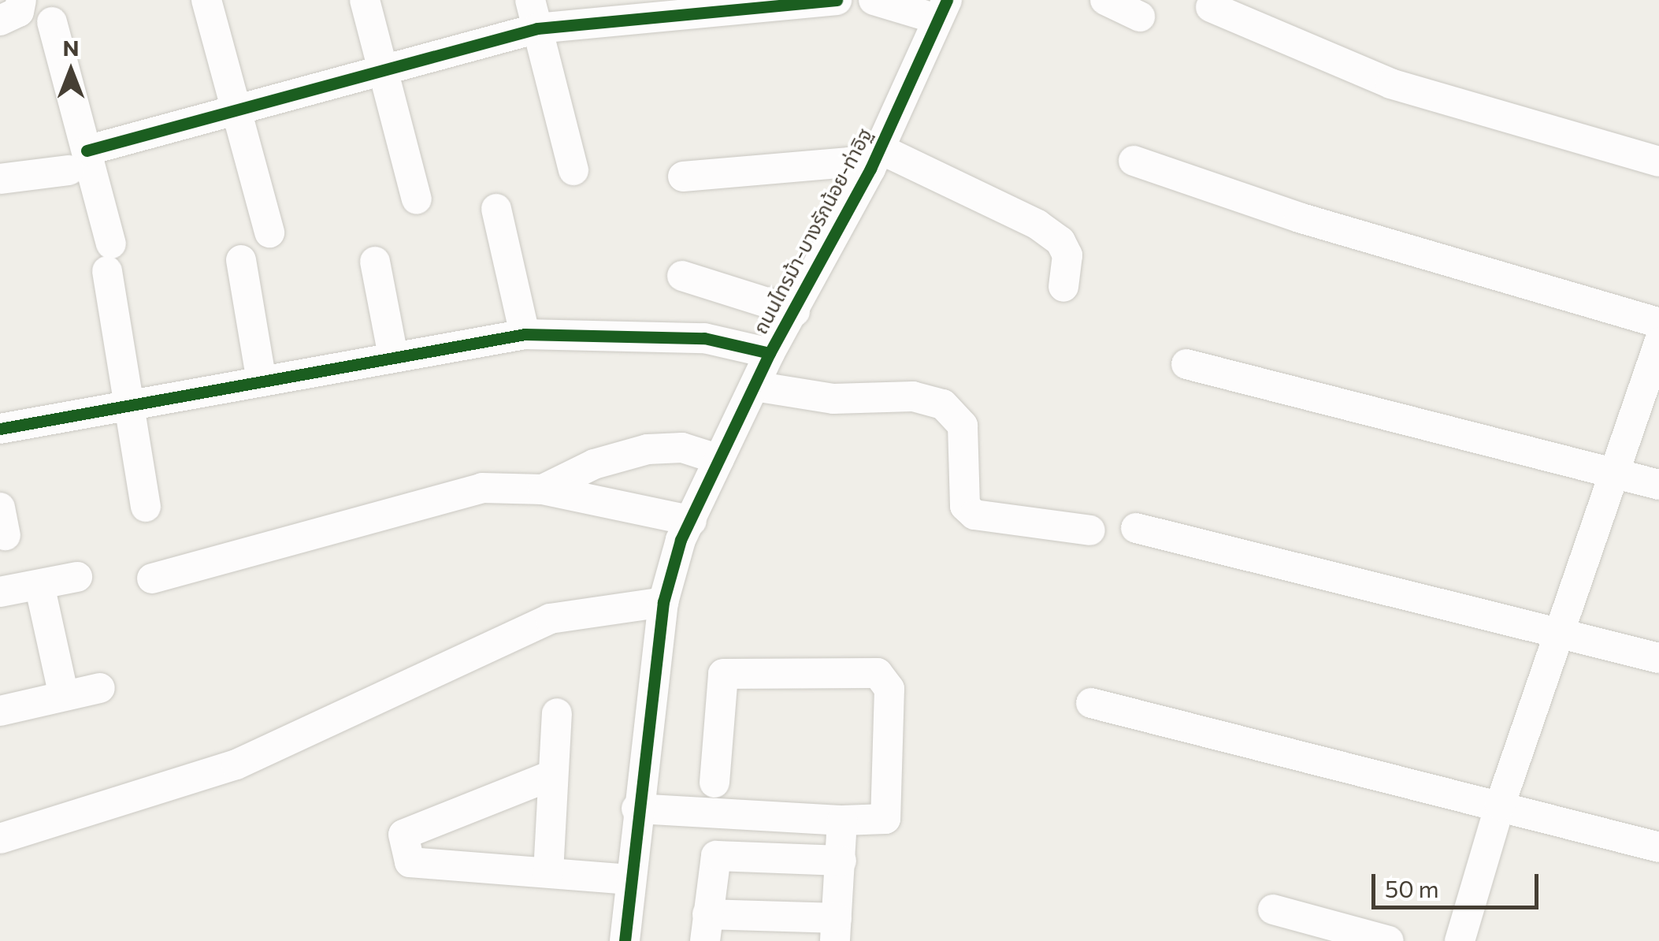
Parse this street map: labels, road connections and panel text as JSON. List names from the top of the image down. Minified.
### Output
{"streets":{"street":["ถนนไทรม้า-บางรักน้อย-ท่าอิฐ"]},"scale_bar":"50 m","north":"top"}
